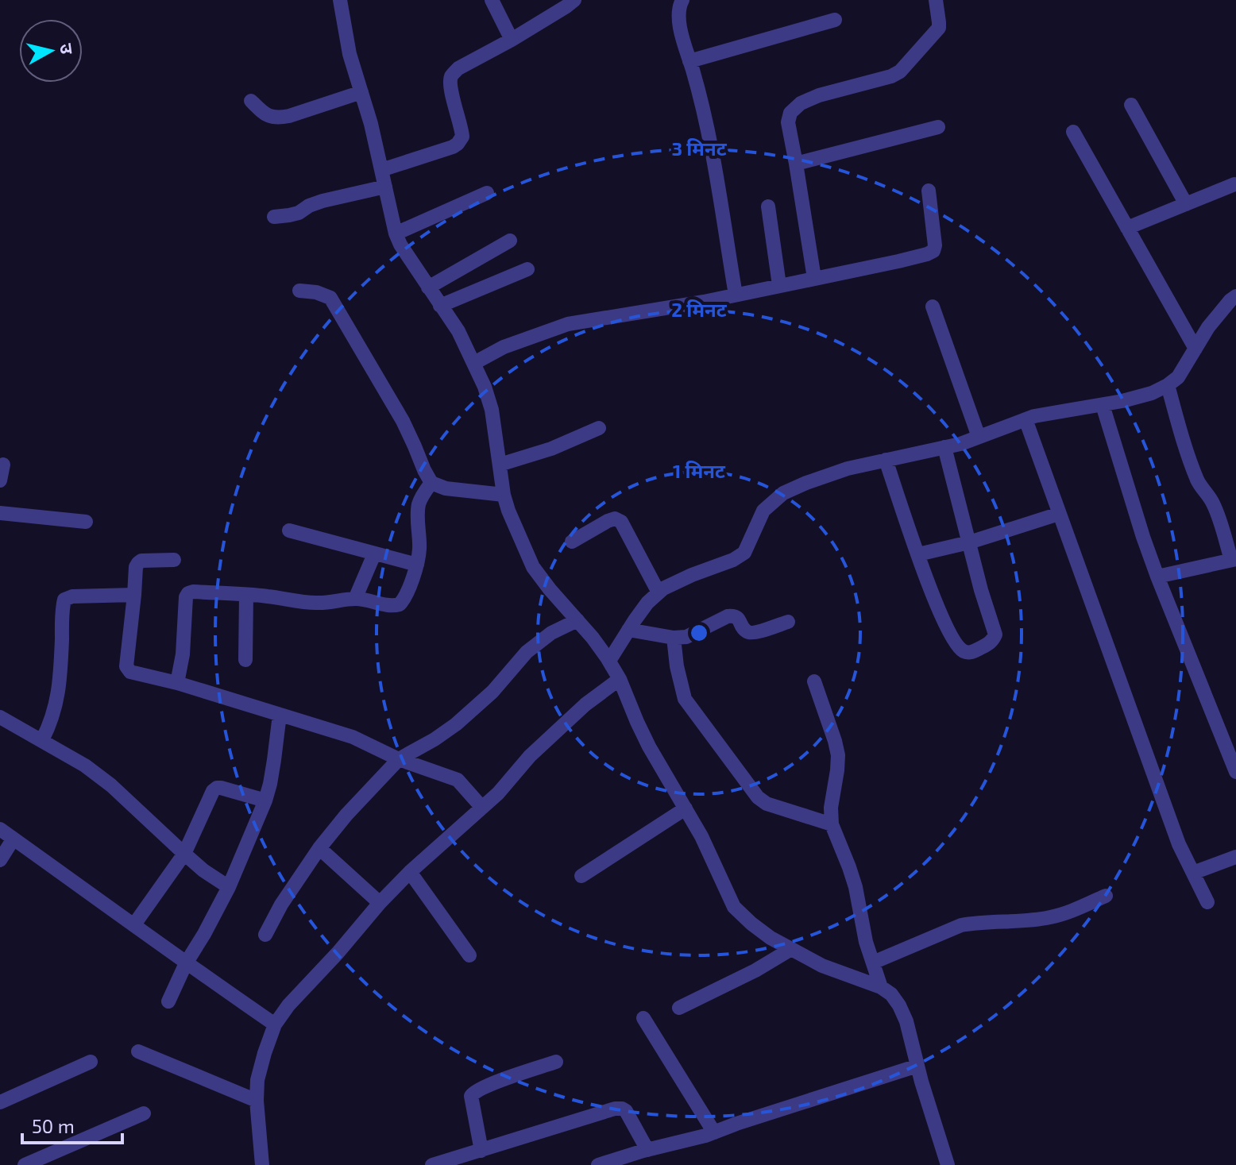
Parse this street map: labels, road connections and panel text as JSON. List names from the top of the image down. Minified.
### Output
{"scale_bar":"50 m","north":"right","rings":["3 मिनट","2 मिनट","1 मिनट"]}
